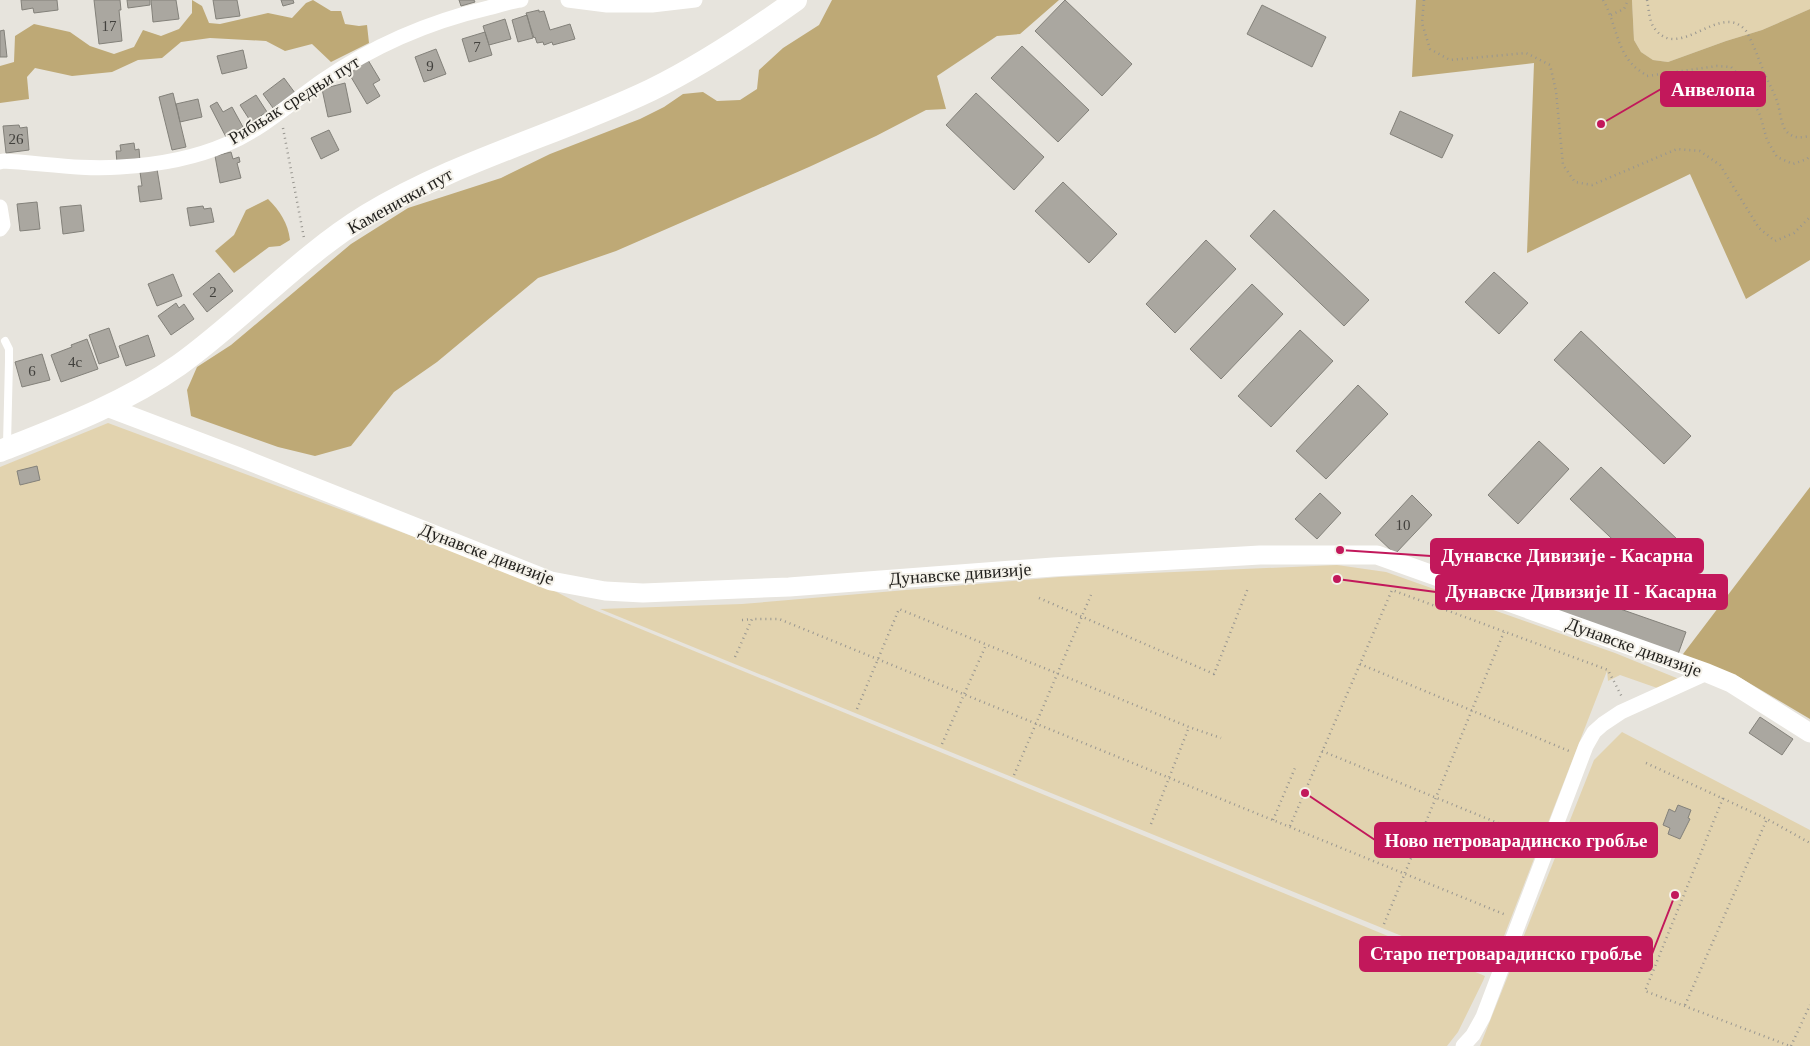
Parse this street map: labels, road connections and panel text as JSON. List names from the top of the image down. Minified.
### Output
{"streets":{"main road":["Каменички пут"],"street":["Рибњак средњи пут","Дунавске дивизије"]},"crossings":[["Каменички пут","Дунавске дивизије"]],"places":["Анвелопа","Дунавске Дивизије - Касарна","Дунавске Дивизије II - Касарна","Ново петроварадинско гробље","Старо петроварадинско гробље"],"house_numbers":["17","7","9","26","2","4c","6","10"]}
